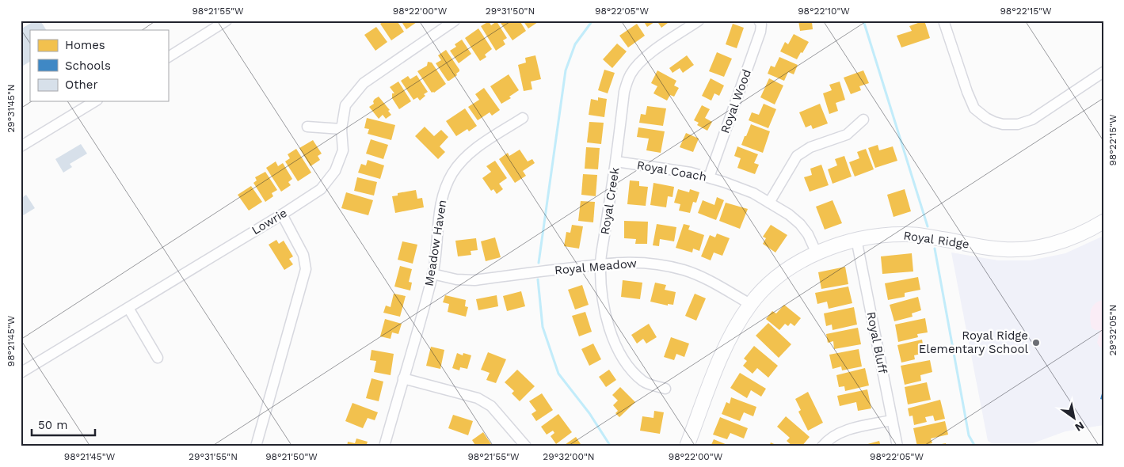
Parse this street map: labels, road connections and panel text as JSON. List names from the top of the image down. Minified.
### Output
{"streets":{"street":["Royal Wood","Royal Coach","Royal Creek","Lowrie","Royal Ridge","Meadow Haven","Royal Meadow","Royal Bluff"]},"crossings":[["Royal Wood","Royal Coach"],["Royal Coach","Royal Creek"],["Royal Coach","Royal Ridge"],["Royal Creek","Royal Meadow"],["Royal Ridge","Royal Meadow"],["Royal Ridge","Royal Bluff"],["Meadow Haven","Royal Meadow"]],"places":["Royal Ridge Elementary School"],"legend":["Homes","Schools","Other"],"scale_bar":"50 m","north":"bottom right","coordinates":["98°21'55\"W","98°22'00\"W","29°31'50\"N","98°22'05\"W","98°22'10\"W","98°22'15\"W","29°31'45\"N","29°32'05\"N","98°21'45\"W","29°31'55\"N","98°21'50\"W","29°32'00\"N"]}
